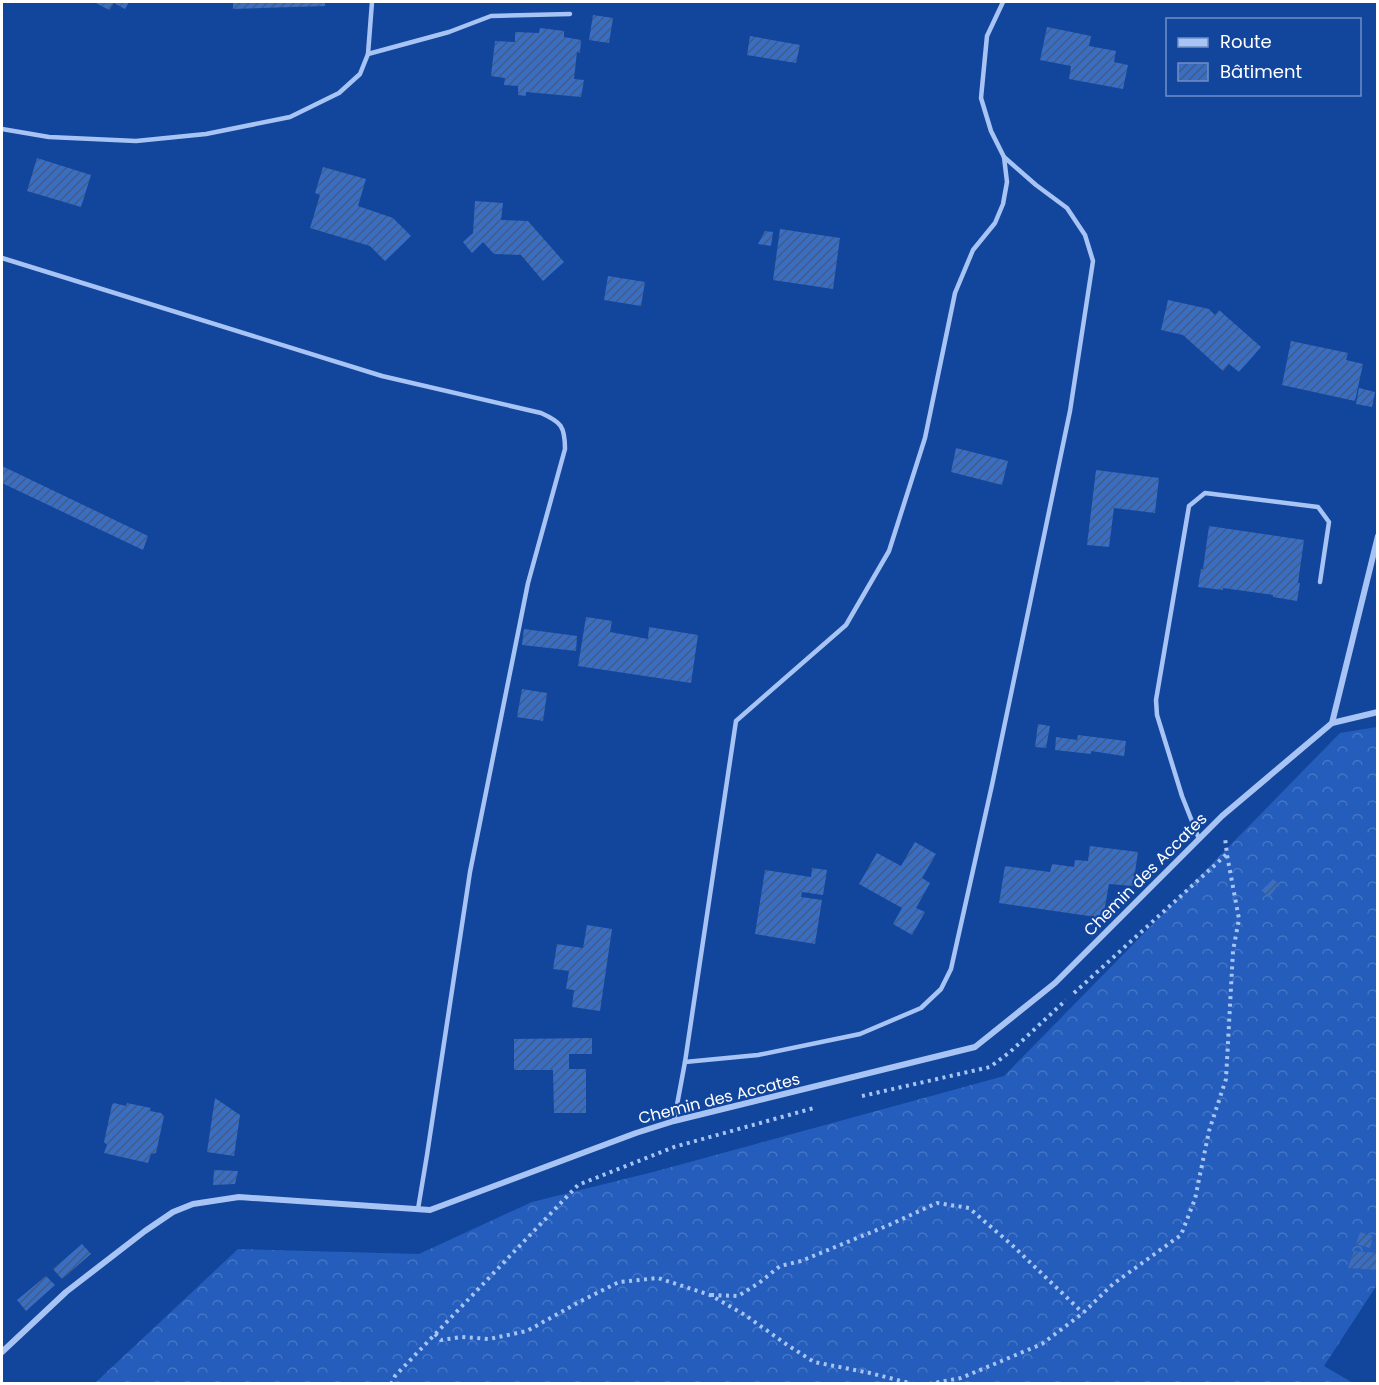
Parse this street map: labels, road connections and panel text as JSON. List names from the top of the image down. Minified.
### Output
{"streets":{"street":["Chemin des Accates"]},"legend":["Route","Bâtiment"]}
